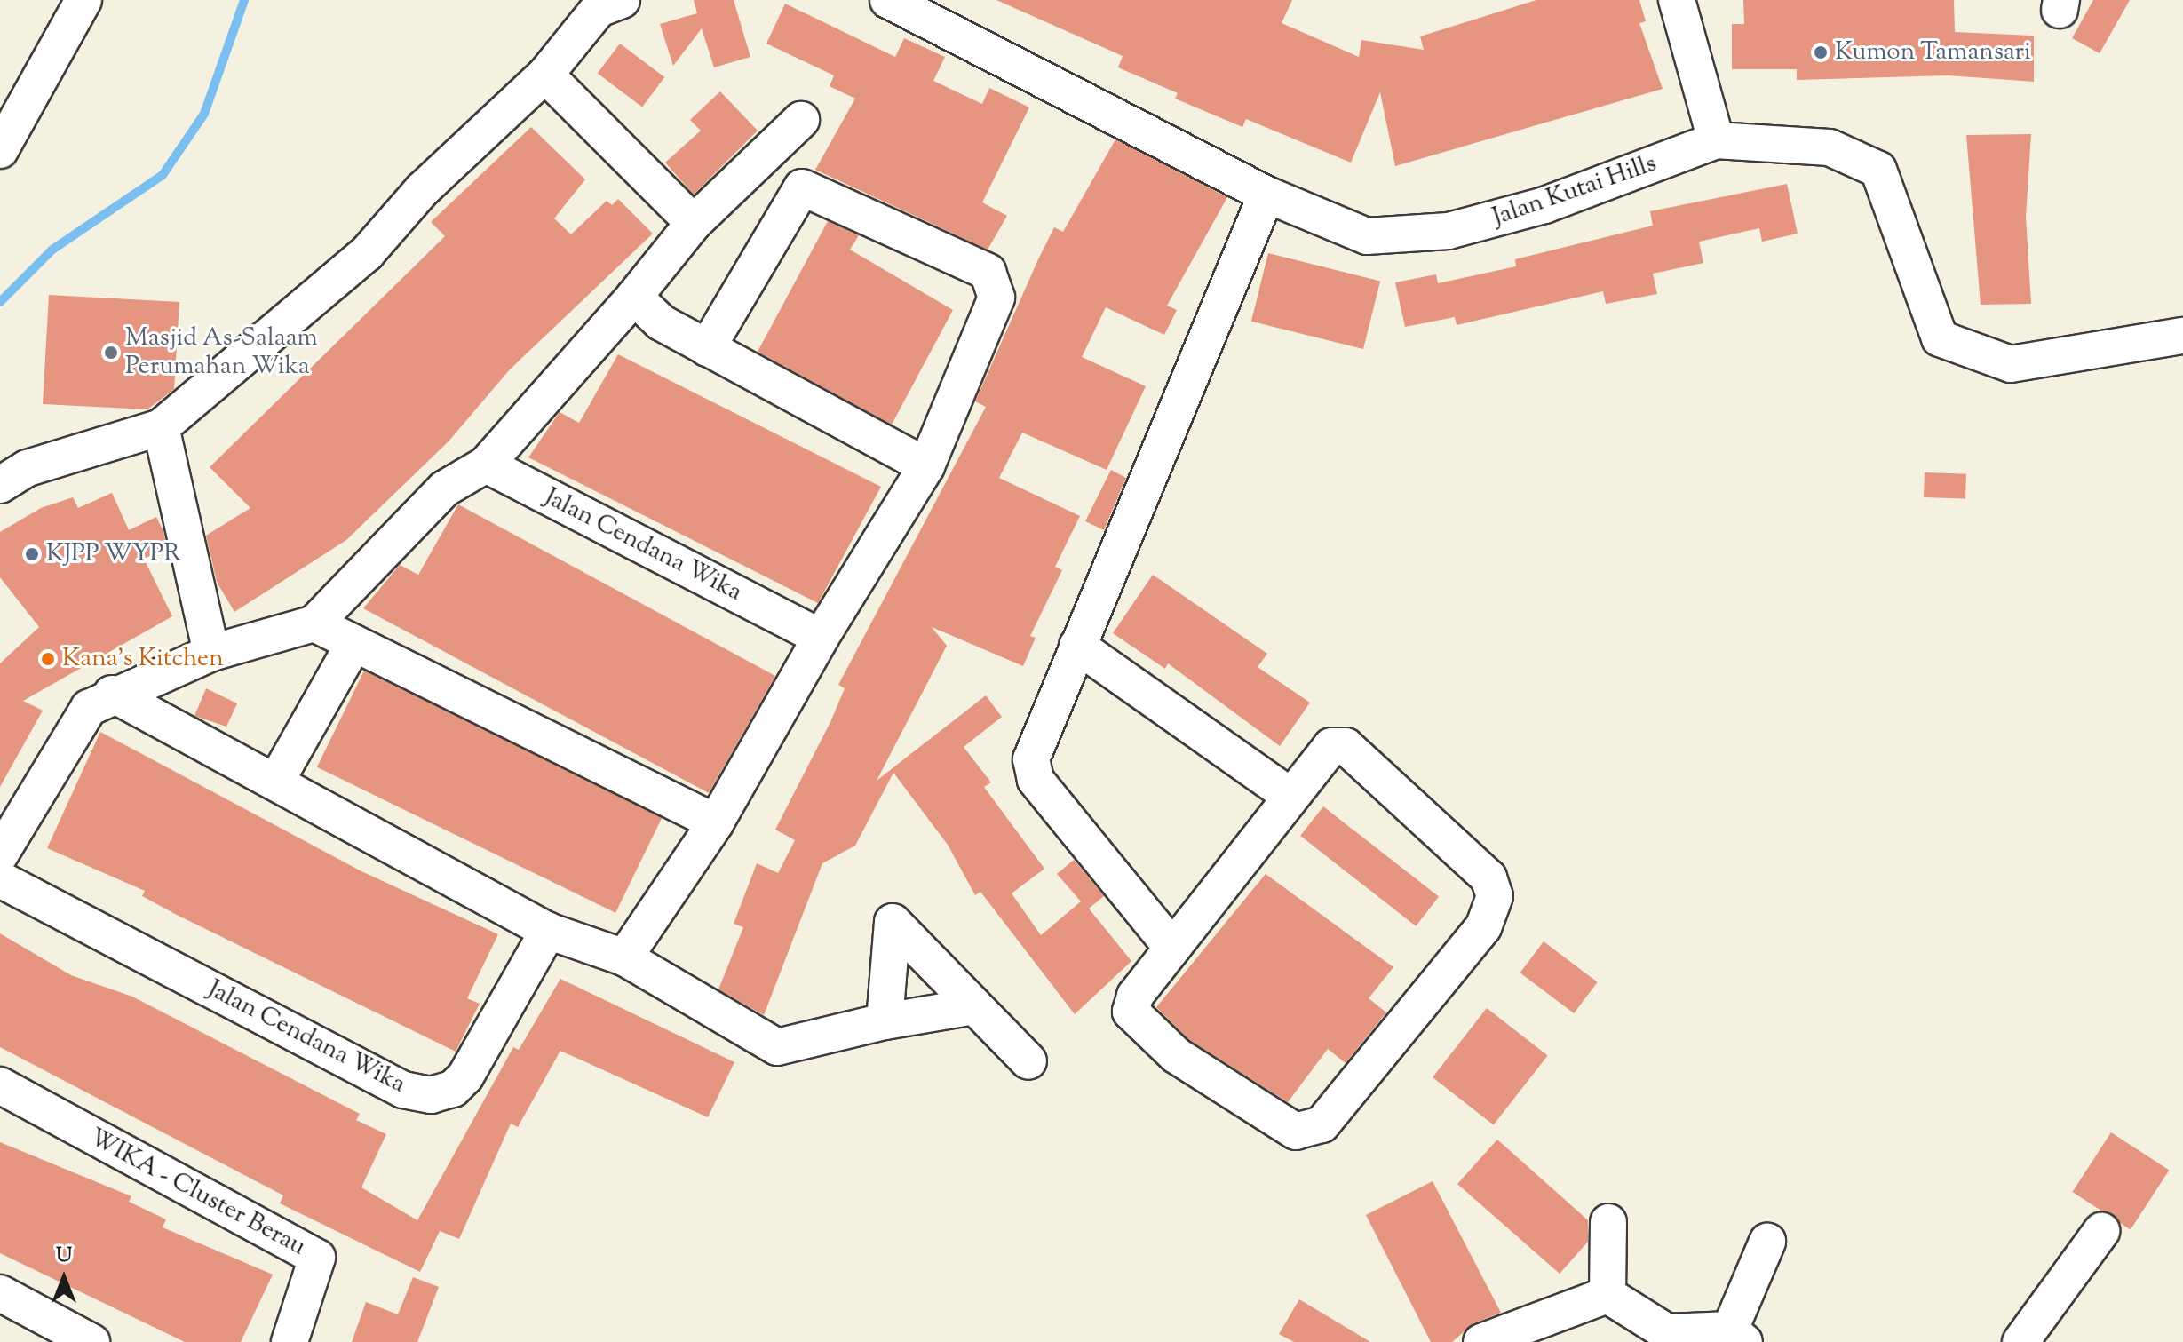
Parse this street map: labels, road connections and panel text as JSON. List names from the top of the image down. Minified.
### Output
{"streets":{"street":["Jalan Kutai Hills","Jalan Cendana Wika","WIKA - Cluster Berau"]},"places":["Kumon Tamansari","Masjid As-Salaam Perumahan Wika","KJPP WYPR","Kana's Kitchen"],"north":"top"}
